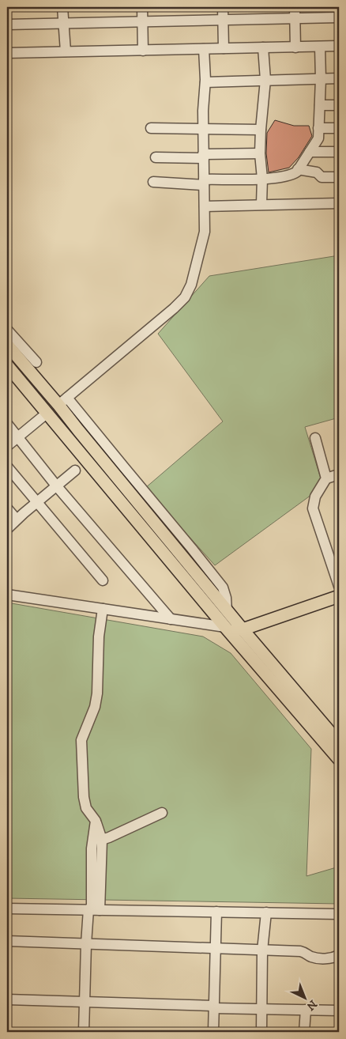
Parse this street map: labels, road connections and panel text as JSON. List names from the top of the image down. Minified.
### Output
{"north":"bottom right"}
